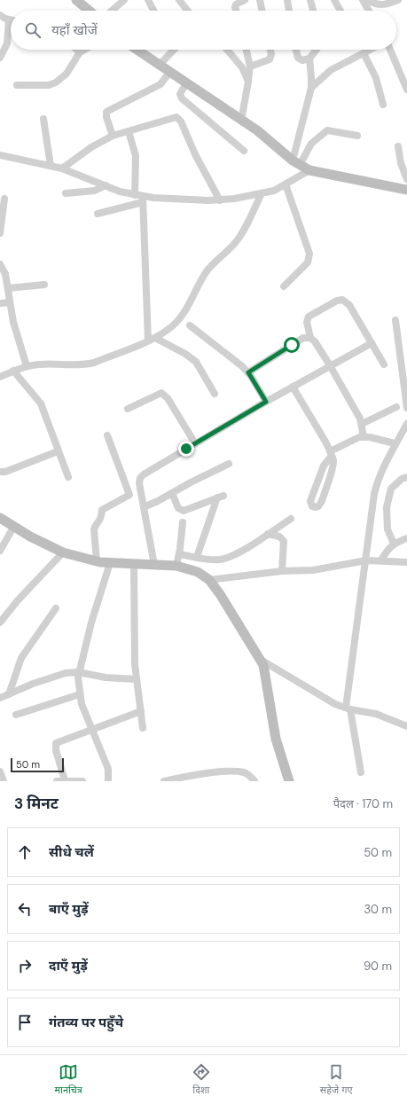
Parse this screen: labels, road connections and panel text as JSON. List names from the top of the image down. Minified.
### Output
{"scale_bar":"50 m","page":{"search":"यहाँ खोजें","scale":"50 m","heading":["3 मिनट","पैदल · 170 m"],"list":[["सीधे चलें","50 m"],["बाएँ मुड़ें","30 m"],["दाएँ मुड़ें","90 m"],"गंतव्य पर पहुँचे"],"nav":["मानचित्र","दिशा","सहेजे गए"]}}
